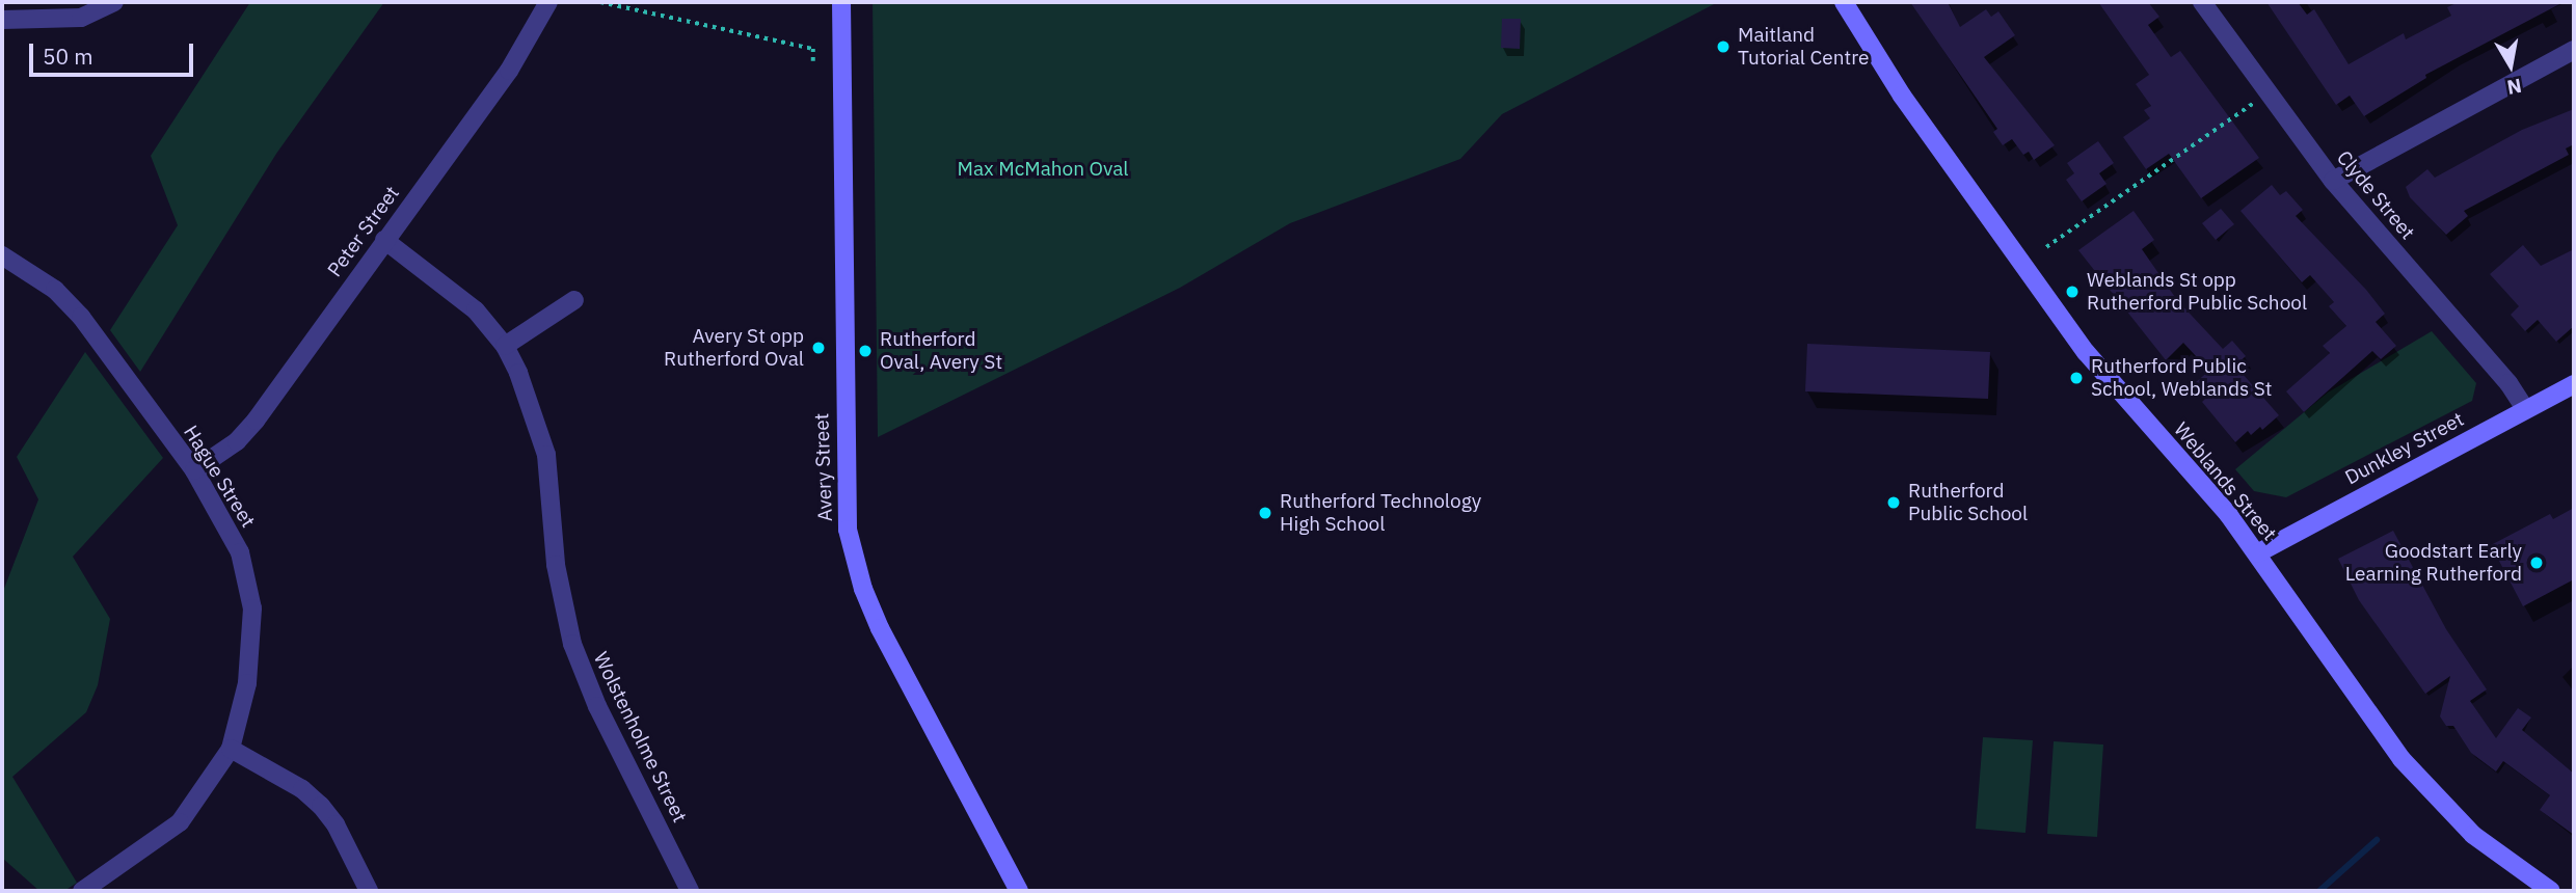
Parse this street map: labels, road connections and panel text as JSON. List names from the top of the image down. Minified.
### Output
{"streets":{"street":["Clyde Street","Peter Street","Dunkley Street","Avery Street","Hague Street","Weblands Street","Wolstenholme Street"]},"crossings":[["Clyde Street","Dunkley Street"],["Peter Street","Hague Street"],["Peter Street","Wolstenholme Street"],["Dunkley Street","Weblands Street"]],"parks":["Max McMahon Oval"],"places":["Maitland Tutorial Centre","Weblands St opp Rutherford Public School","Avery St opp Rutherford Oval","Rutherford Oval, Avery St","Rutherford Public School, Weblands St","Rutherford Public School","Rutherford Technology High School","Goodstart Early Learning Rutherford"],"scale_bar":"50 m","north":"bottom"}
